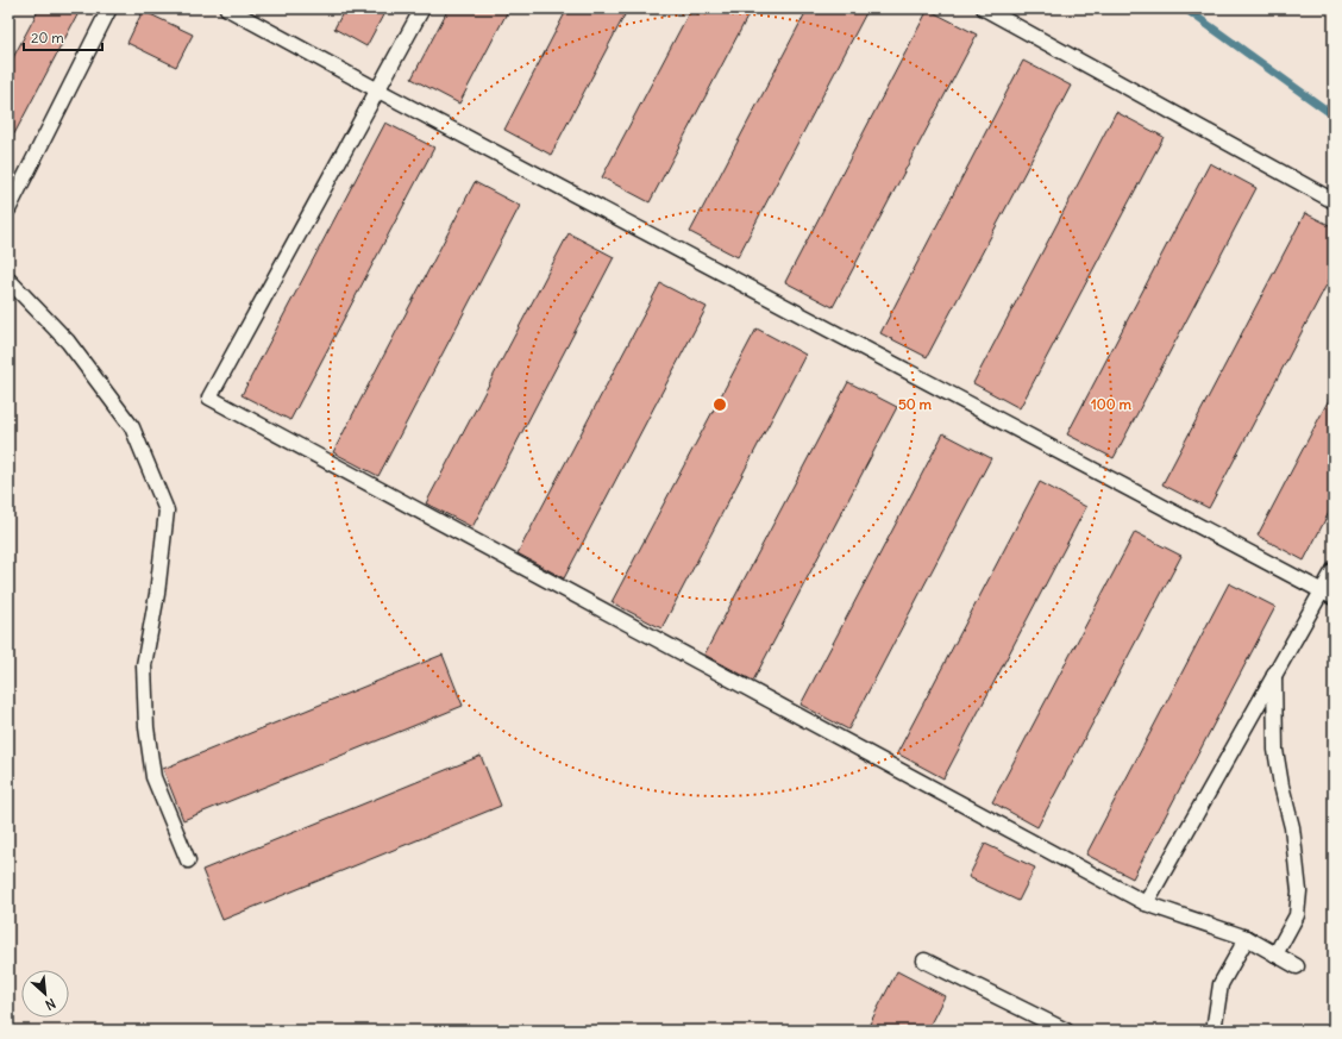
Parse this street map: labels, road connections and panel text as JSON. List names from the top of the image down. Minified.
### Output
{"scale_bar":"20 m","north":"bottom right","rings":["50 m","100 m"]}
